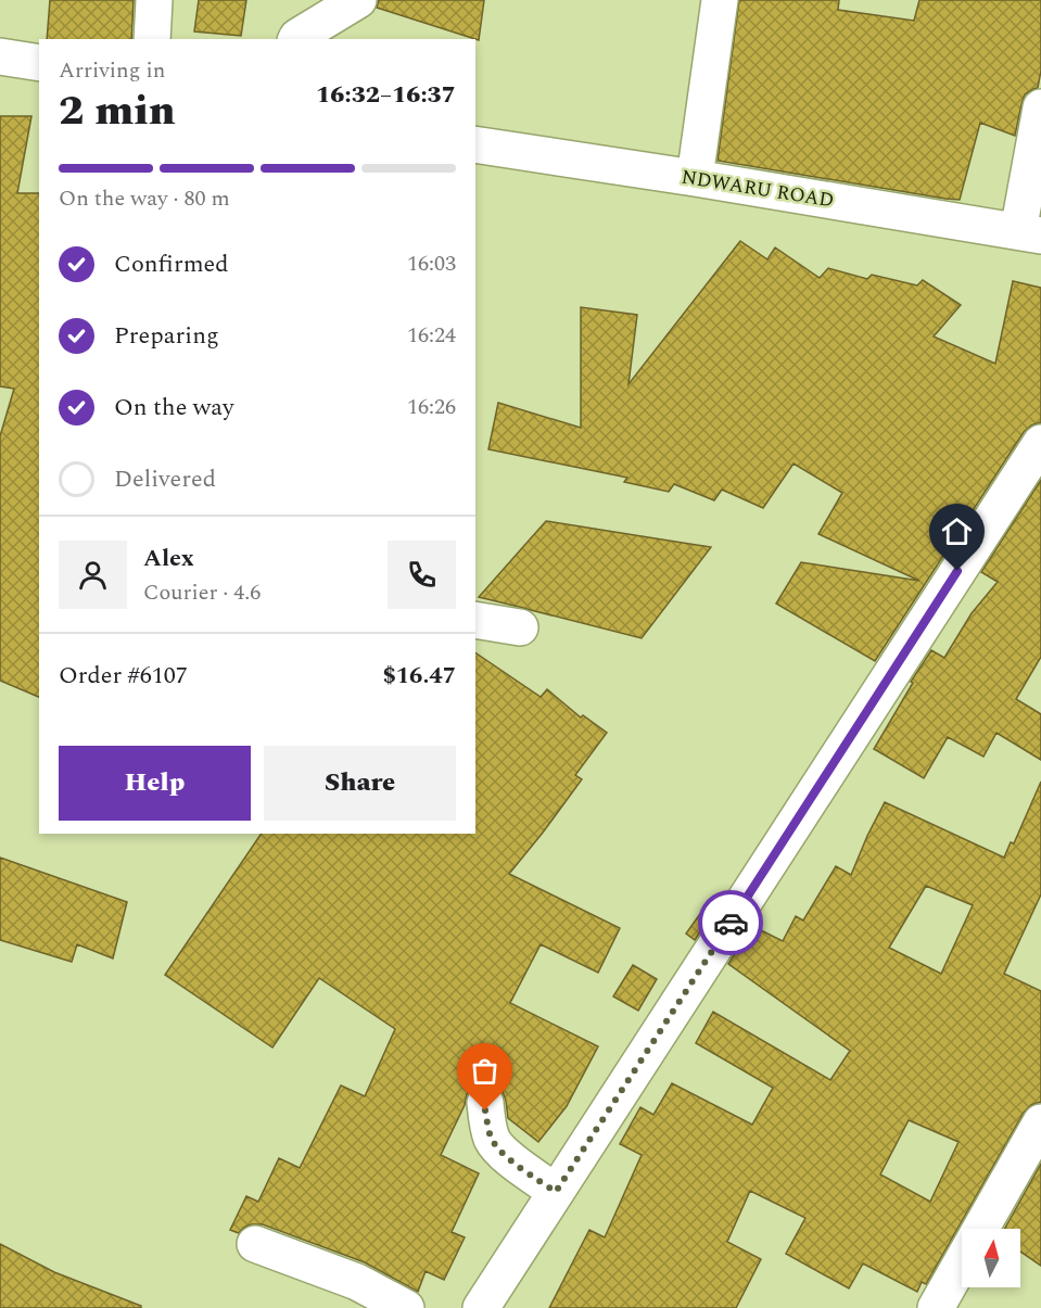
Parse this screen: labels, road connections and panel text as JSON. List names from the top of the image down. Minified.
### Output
{"streets":{"street":["NDWARU ROAD"]},"north":"top","page":{"heading":["2 min","Arriving in","16:32–16:37"],"panel":["Alex","Courier · 4.6","Order #6107","$16.47"],"bar":"On the way · 80 m","list":[["Confirmed","16:03"],["Preparing","16:24"],["On the way","16:26"],"Delivered"],"buttons":["Help","Share"]}}
